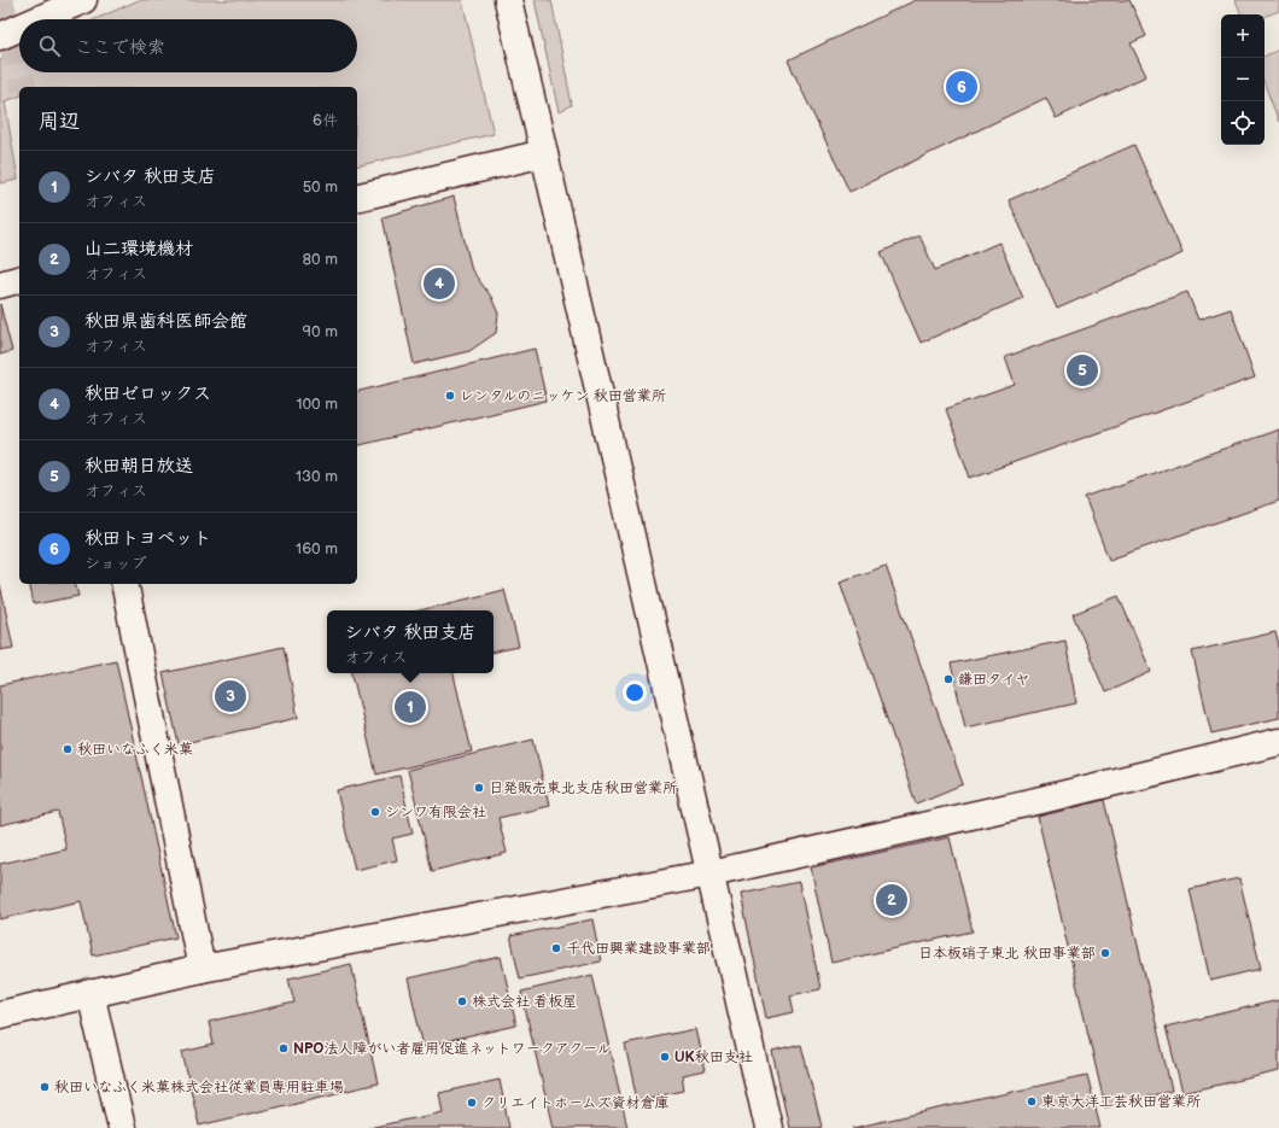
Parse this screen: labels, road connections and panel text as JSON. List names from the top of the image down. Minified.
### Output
{"places":["レンタルのニッケン 秋田営業所","鎌田タイヤ","秋田いなふく米菓","日発販売東北支店秋田営業所","シンワ有限会社","千代田興業建設事業部","日本板硝子東北 秋田事業部","株式会社 看板屋","NPO法人障がい者雇用促進ネットワークアクール","UK秋田支社","秋田いなふく米菓株式会社従業員専用駐車場","東京大洋工芸秋田営業所","クリエイトホームズ資材倉庫"],"page":{"map_buttons":["+","−"],"search":"ここで検索","pins":["6","4","5","3","1","2"],"heading":["周辺","6件"],"list":[{"mark":"1","name":"シバタ 秋田支店","note":"オフィス","value":"50 m"},{"mark":"2","name":"山二環境機材","note":"オフィス","value":"80 m"},{"mark":"3","name":"秋田県歯科医師会館","note":"オフィス","value":"90 m"},{"mark":"4","name":"秋田ゼロックス","note":"オフィス","value":"100 m"},{"mark":"5","name":"秋田朝日放送","note":"オフィス","value":"130 m"},{"mark":"6","name":"秋田トヨペット","note":"ショップ","value":"160 m"}],"popup":["シバタ 秋田支店","オフィス"]}}
